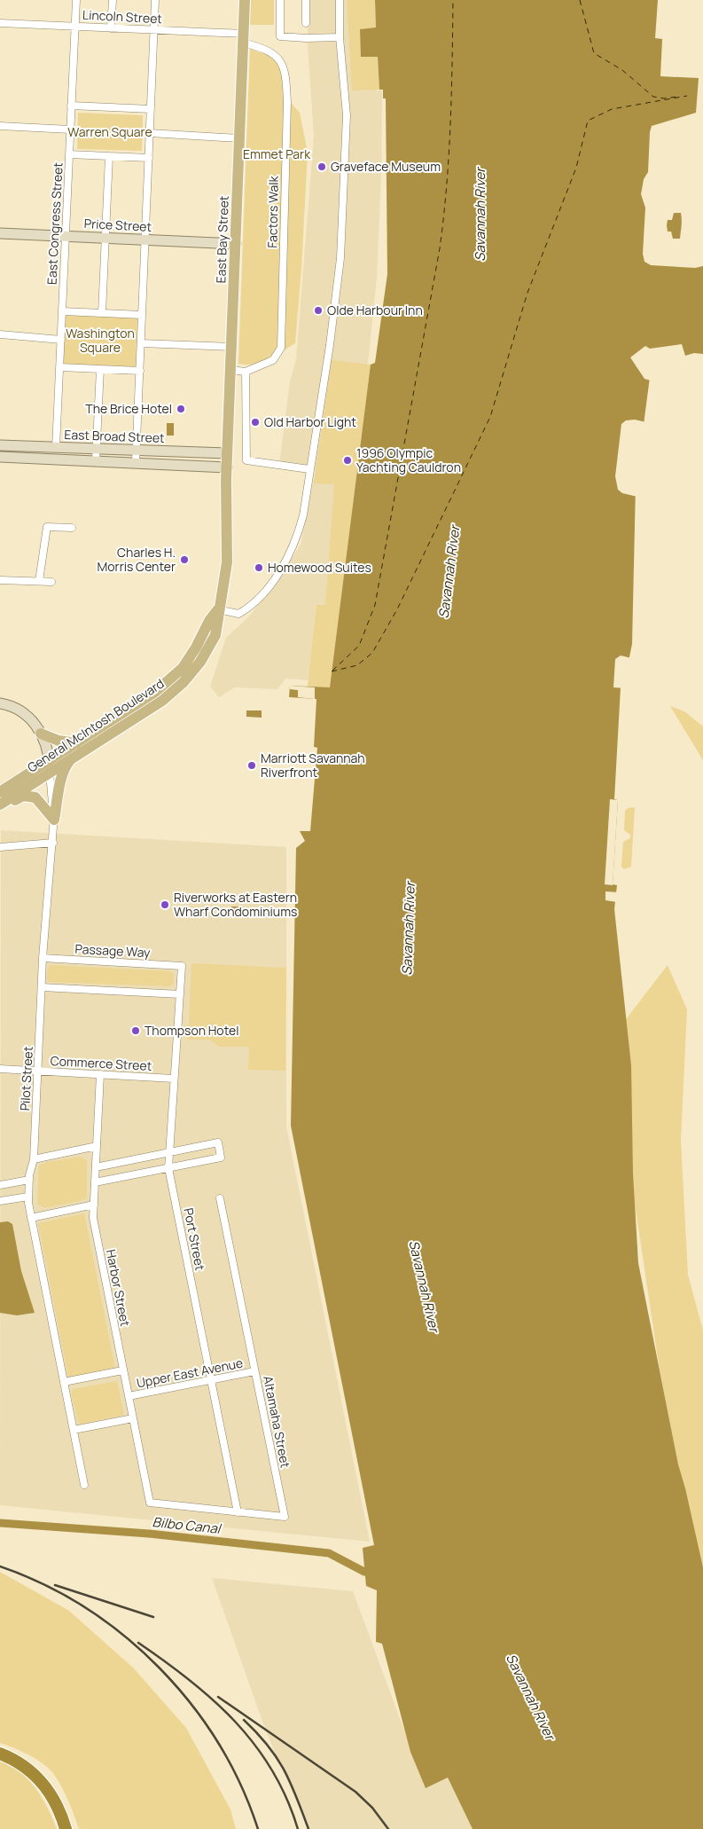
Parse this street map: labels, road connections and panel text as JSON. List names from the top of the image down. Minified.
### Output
{"streets":{"main road":["Price Street","East Bay Street","East Broad Street","General McIntosh Boulevard"],"street":["Lincoln Street","Factors Walk","East Congress Street","Passage Way","Commerce Street","Pilot Street","Port Street","Harbor Street","Upper East Avenue","Altamaha Street"]},"crossings":[["Lincoln Street","Factors Walk"],["Lincoln Street","East Congress Street"],["Lincoln Street","East Bay Street"],["Factors Walk","East Bay Street"],["East Congress Street","Price Street"],["East Congress Street","East Broad Street"],["Price Street","East Bay Street"],["East Bay Street","East Broad Street"],["East Bay Street","General McIntosh Boulevard"],["General McIntosh Boulevard","Pilot Street"],["Passage Way","Pilot Street"],["Passage Way","Port Street"],["Commerce Street","Pilot Street"],["Commerce Street","Port Street"],["Commerce Street","Harbor Street"],["Port Street","Upper East Avenue"],["Port Street","Altamaha Street"],["Harbor Street","Upper East Avenue"],["Harbor Street","Altamaha Street"],["Upper East Avenue","Altamaha Street"]],"water":["Savannah River","Bilbo Canal"],"parks":["Warren Square","Emmet Park","Washington Square"],"places":["Graveface Museum","Olde Harbour Inn","The Brice Hotel","Old Harbor Light","1996 Olympic Yachting Cauldron","Charles H. Morris Center","Homewood Suites","Marriott Savannah Riverfront","Riverworks at Eastern Wharf Condominiums","Thompson Hotel"]}
